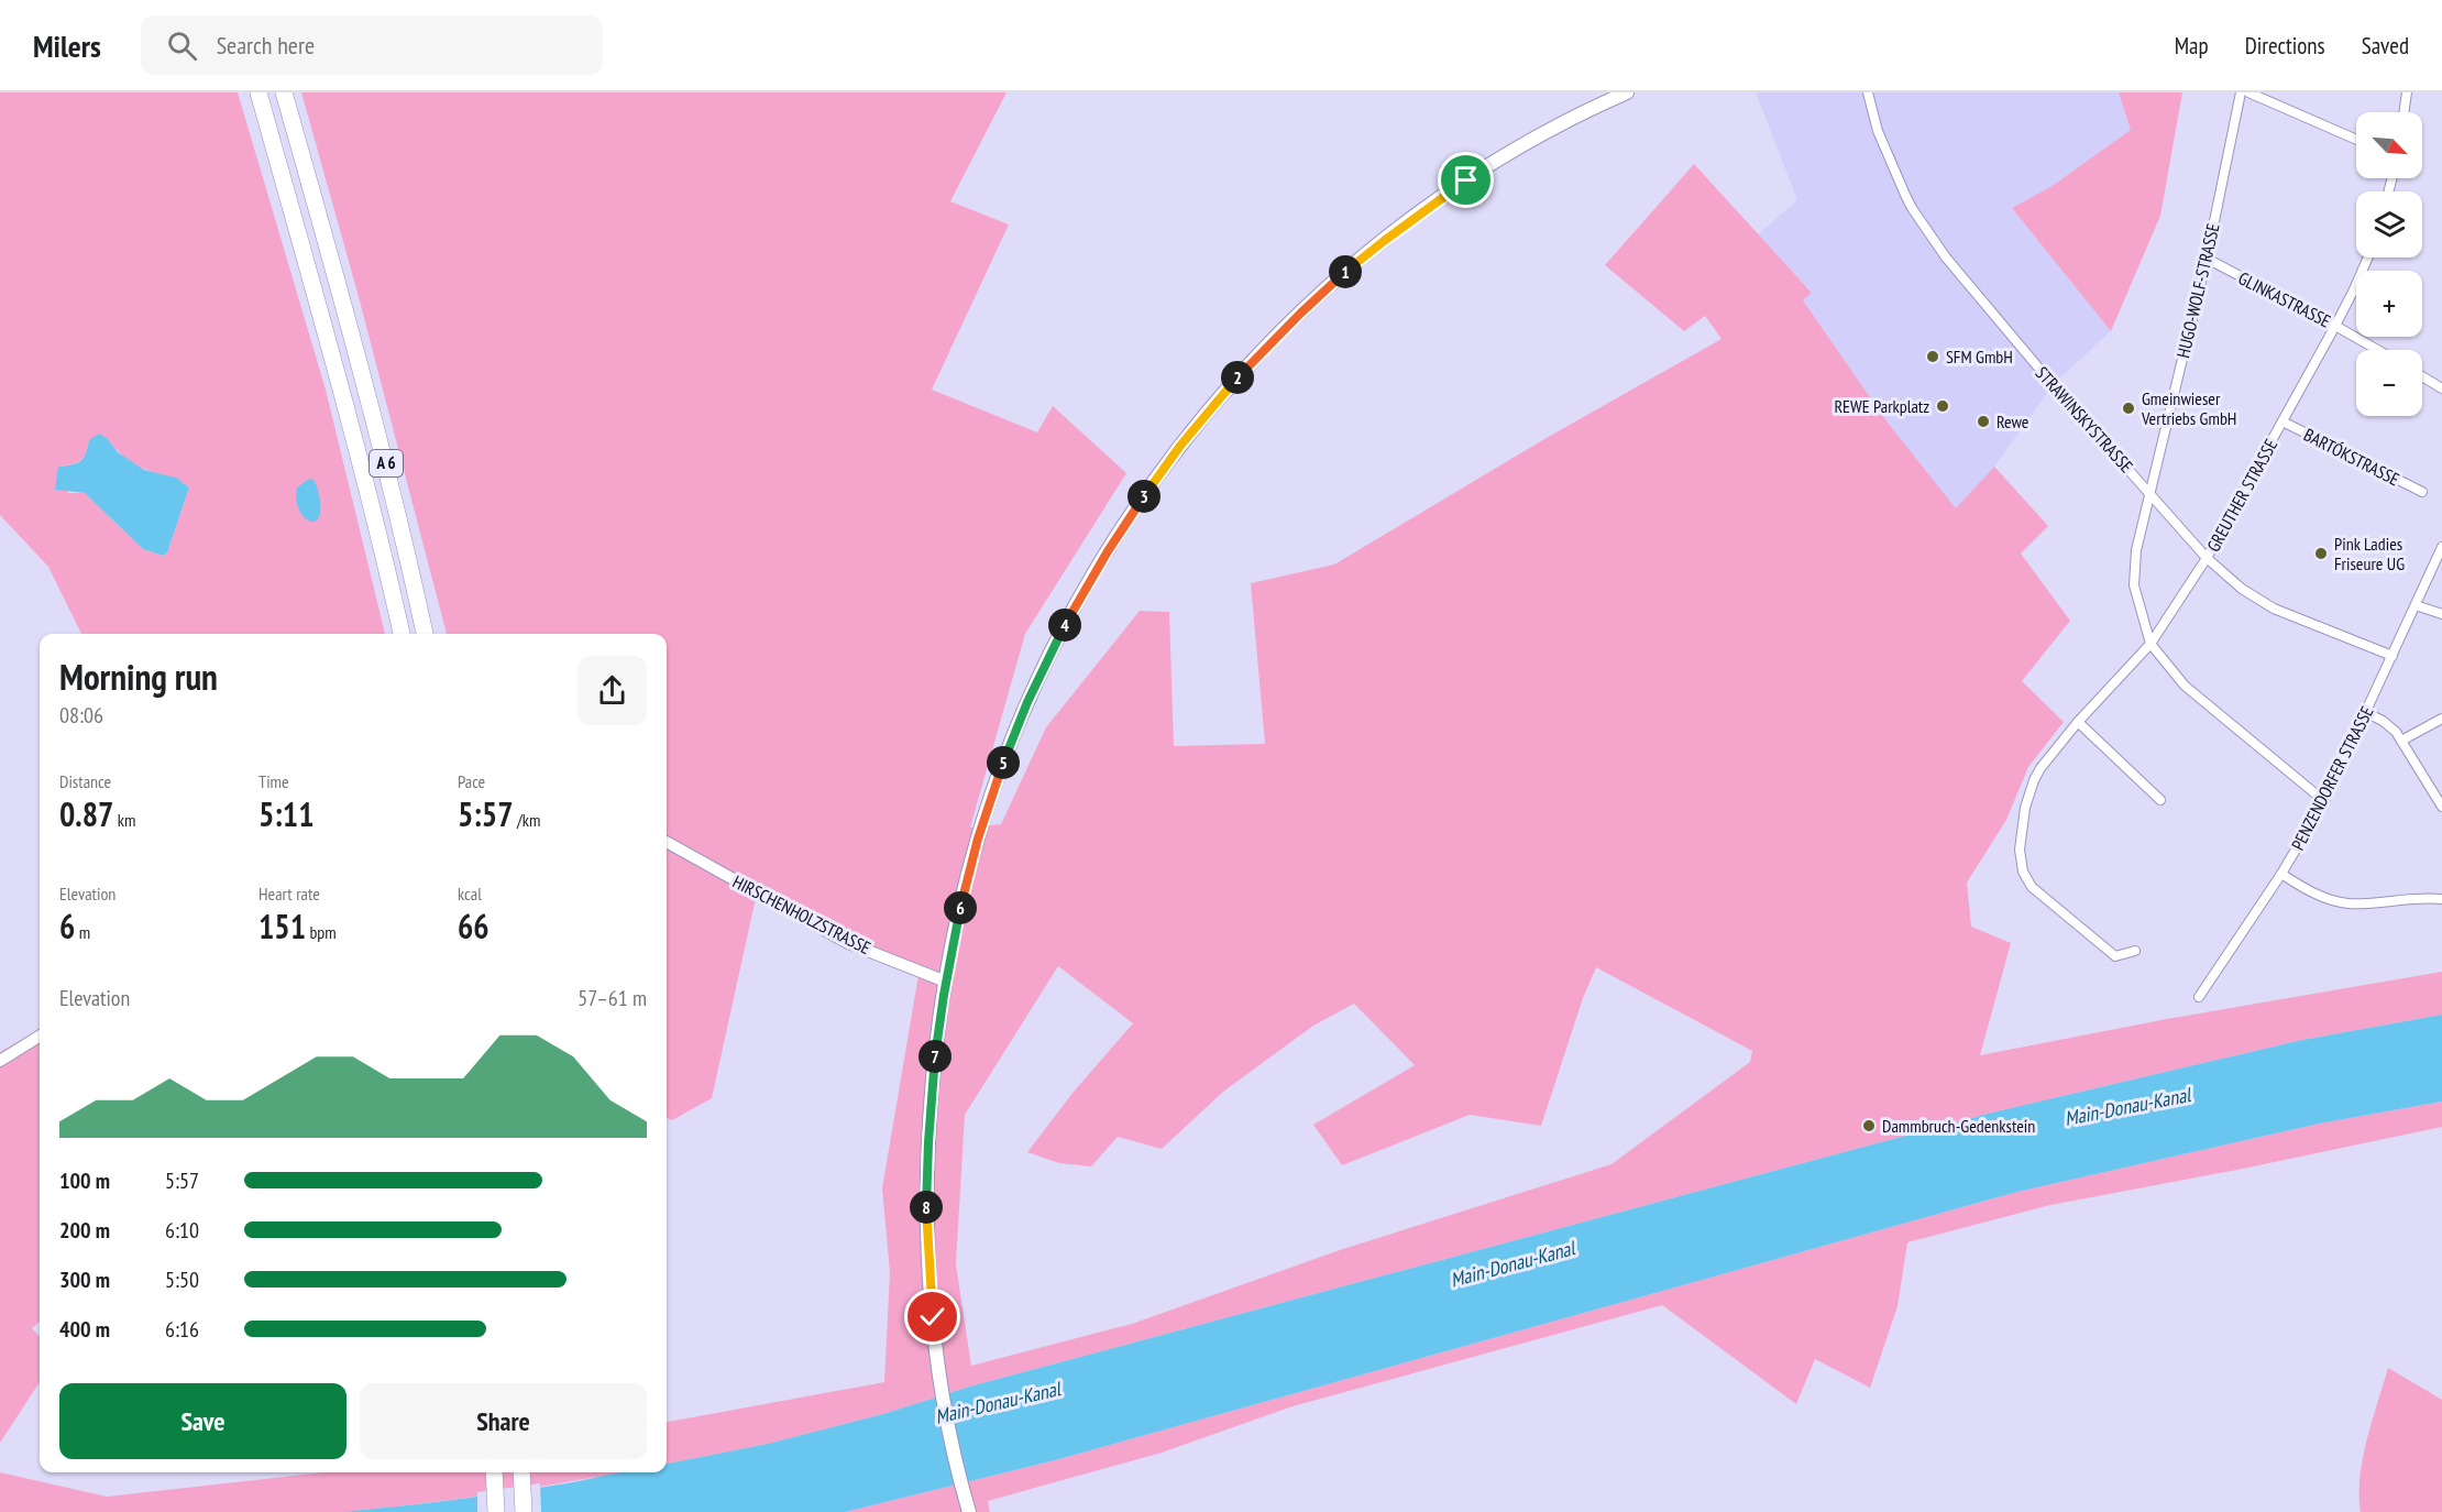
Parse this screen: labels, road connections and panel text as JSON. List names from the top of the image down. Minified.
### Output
{"streets":{"highway":["A 6"],"street":["HUGO-WOLF-STRASSE","GLINKASTRASSE","STRAWINSKYSTRASSE","BARTÓKSTRASSE","GREUTHER STRASSE","PENZENDORFER STRASSE","HIRSCHENHOLZSTRASSE"]},"crossings":[["HUGO-WOLF-STRASSE","GLINKASTRASSE"],["HUGO-WOLF-STRASSE","STRAWINSKYSTRASSE"],["HUGO-WOLF-STRASSE","GREUTHER STRASSE"],["HUGO-WOLF-STRASSE","PENZENDORFER STRASSE"],["GLINKASTRASSE","GREUTHER STRASSE"],["STRAWINSKYSTRASSE","GREUTHER STRASSE"],["STRAWINSKYSTRASSE","PENZENDORFER STRASSE"],["BARTÓKSTRASSE","GREUTHER STRASSE"]],"water":["Main-Donau-Kanal"],"places":["SFM GmbH","REWE Parkplatz","Gmeinwieser Vertriebs GmbH","Rewe","Pink Ladies Friseure UG","Dammbruch-Gedenkstein"],"north":"bottom right","page":{"header":"Milers","search":"Search here","nav":["Map","Directions","Saved"],"map_buttons":["+","−"],"pins":["1","2","3","4","5","6","7","8"],"heading":["Morning run","08:06"],"stats":[["Distance","0.87 km"],["Time","5:11"],["Pace","5:57 /km"],["Elevation","6 m"],["Heart rate","151 bpm"],["kcal","66"]],"chart":["Elevation","57–61 m"],"list":[{"name":"100 m","note":"5:57"},{"name":"200 m","note":"6:10"},{"name":"300 m","note":"5:50"},{"name":"400 m","note":"6:16"}],"buttons":["Save","Share"]}}
